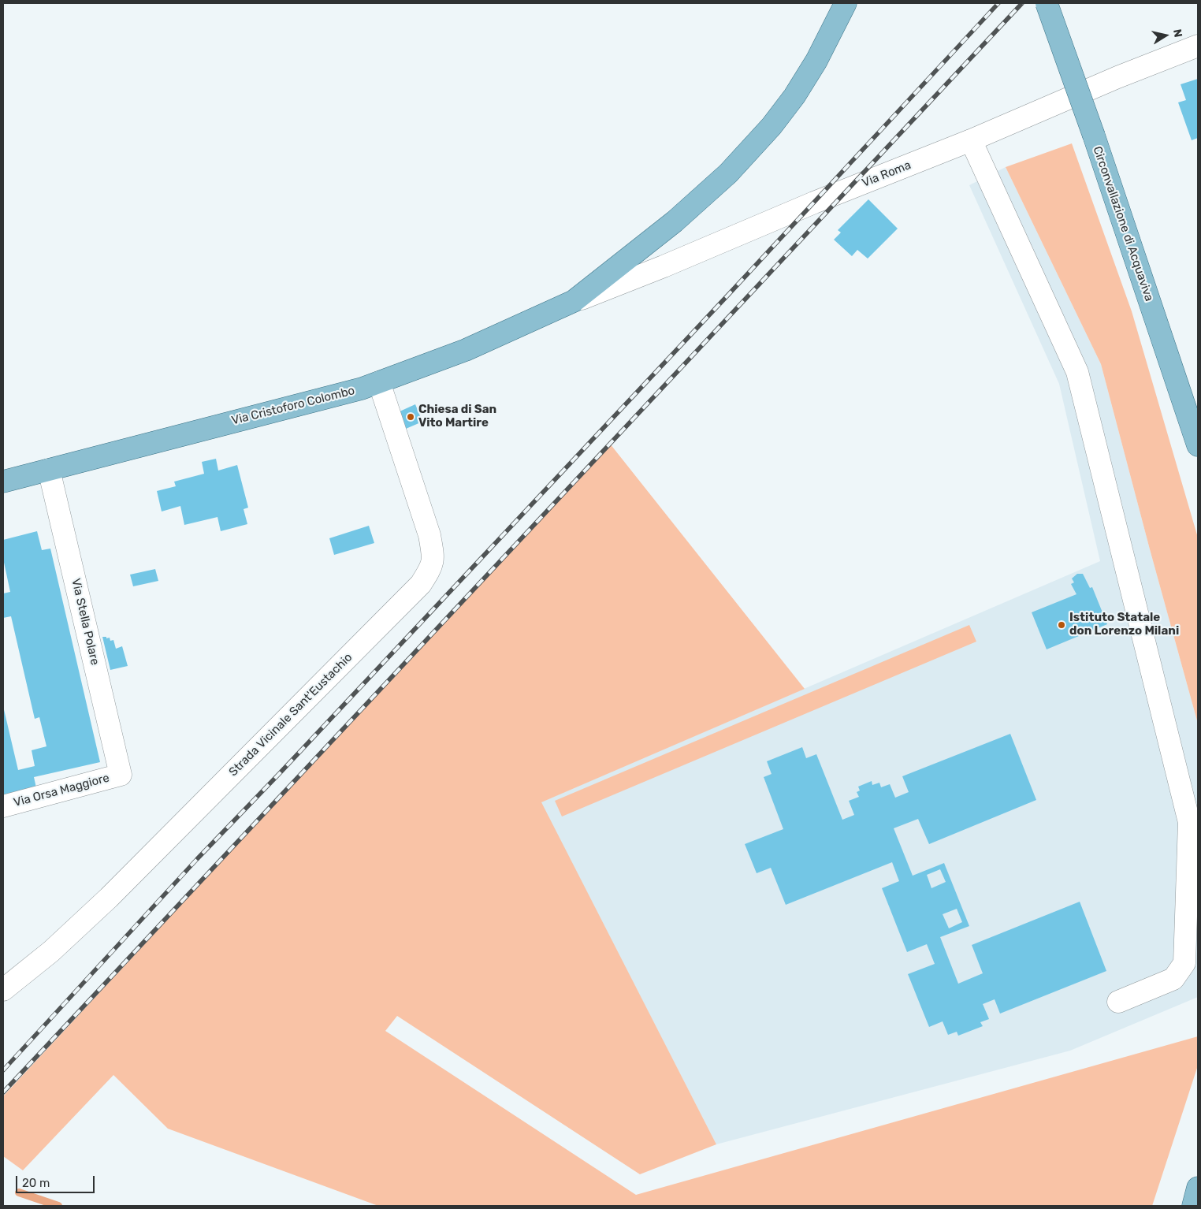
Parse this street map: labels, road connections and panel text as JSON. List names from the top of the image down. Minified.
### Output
{"streets":{"main road":["Circonvallazione di Acquaviva","Via Cristoforo Colombo"],"street":["Via Roma","Via Stella Polare","Strada Vicinale Sant'Eustachio","Via Orsa Maggiore"]},"crossings":[["Via Roma","Via Cristoforo Colombo"],["Via Cristoforo Colombo","Via Stella Polare"],["Via Cristoforo Colombo","Strada Vicinale Sant'Eustachio"],["Via Stella Polare","Via Orsa Maggiore"]],"places":["Chiesa di San Vito Martire","Istituto Statale don Lorenzo Milani"],"scale_bar":"20 m","north":"right"}
